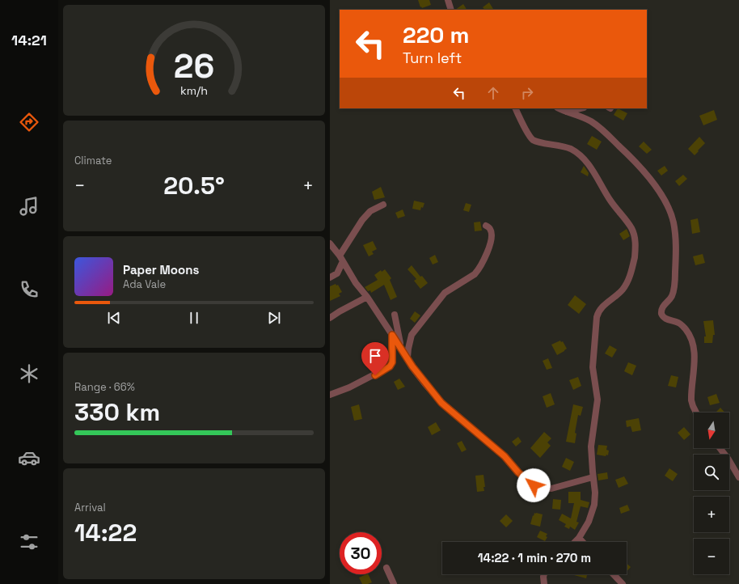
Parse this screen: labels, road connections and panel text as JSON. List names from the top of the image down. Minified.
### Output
{"north":"bottom","page":{"tabs":"14:21","turn":["220 m","Turn left"],"tile":["Climate",["Range · 66%","330 km"],["Arrival","14:22"]],"heat":["−","20.5°","+"],"song":["Paper Moons","Ada Vale"],"map_buttons":["+","−"],"limit":"30","trip":"14:22 · 1 min · 270 m","gauge":["26","km/h"]}}
